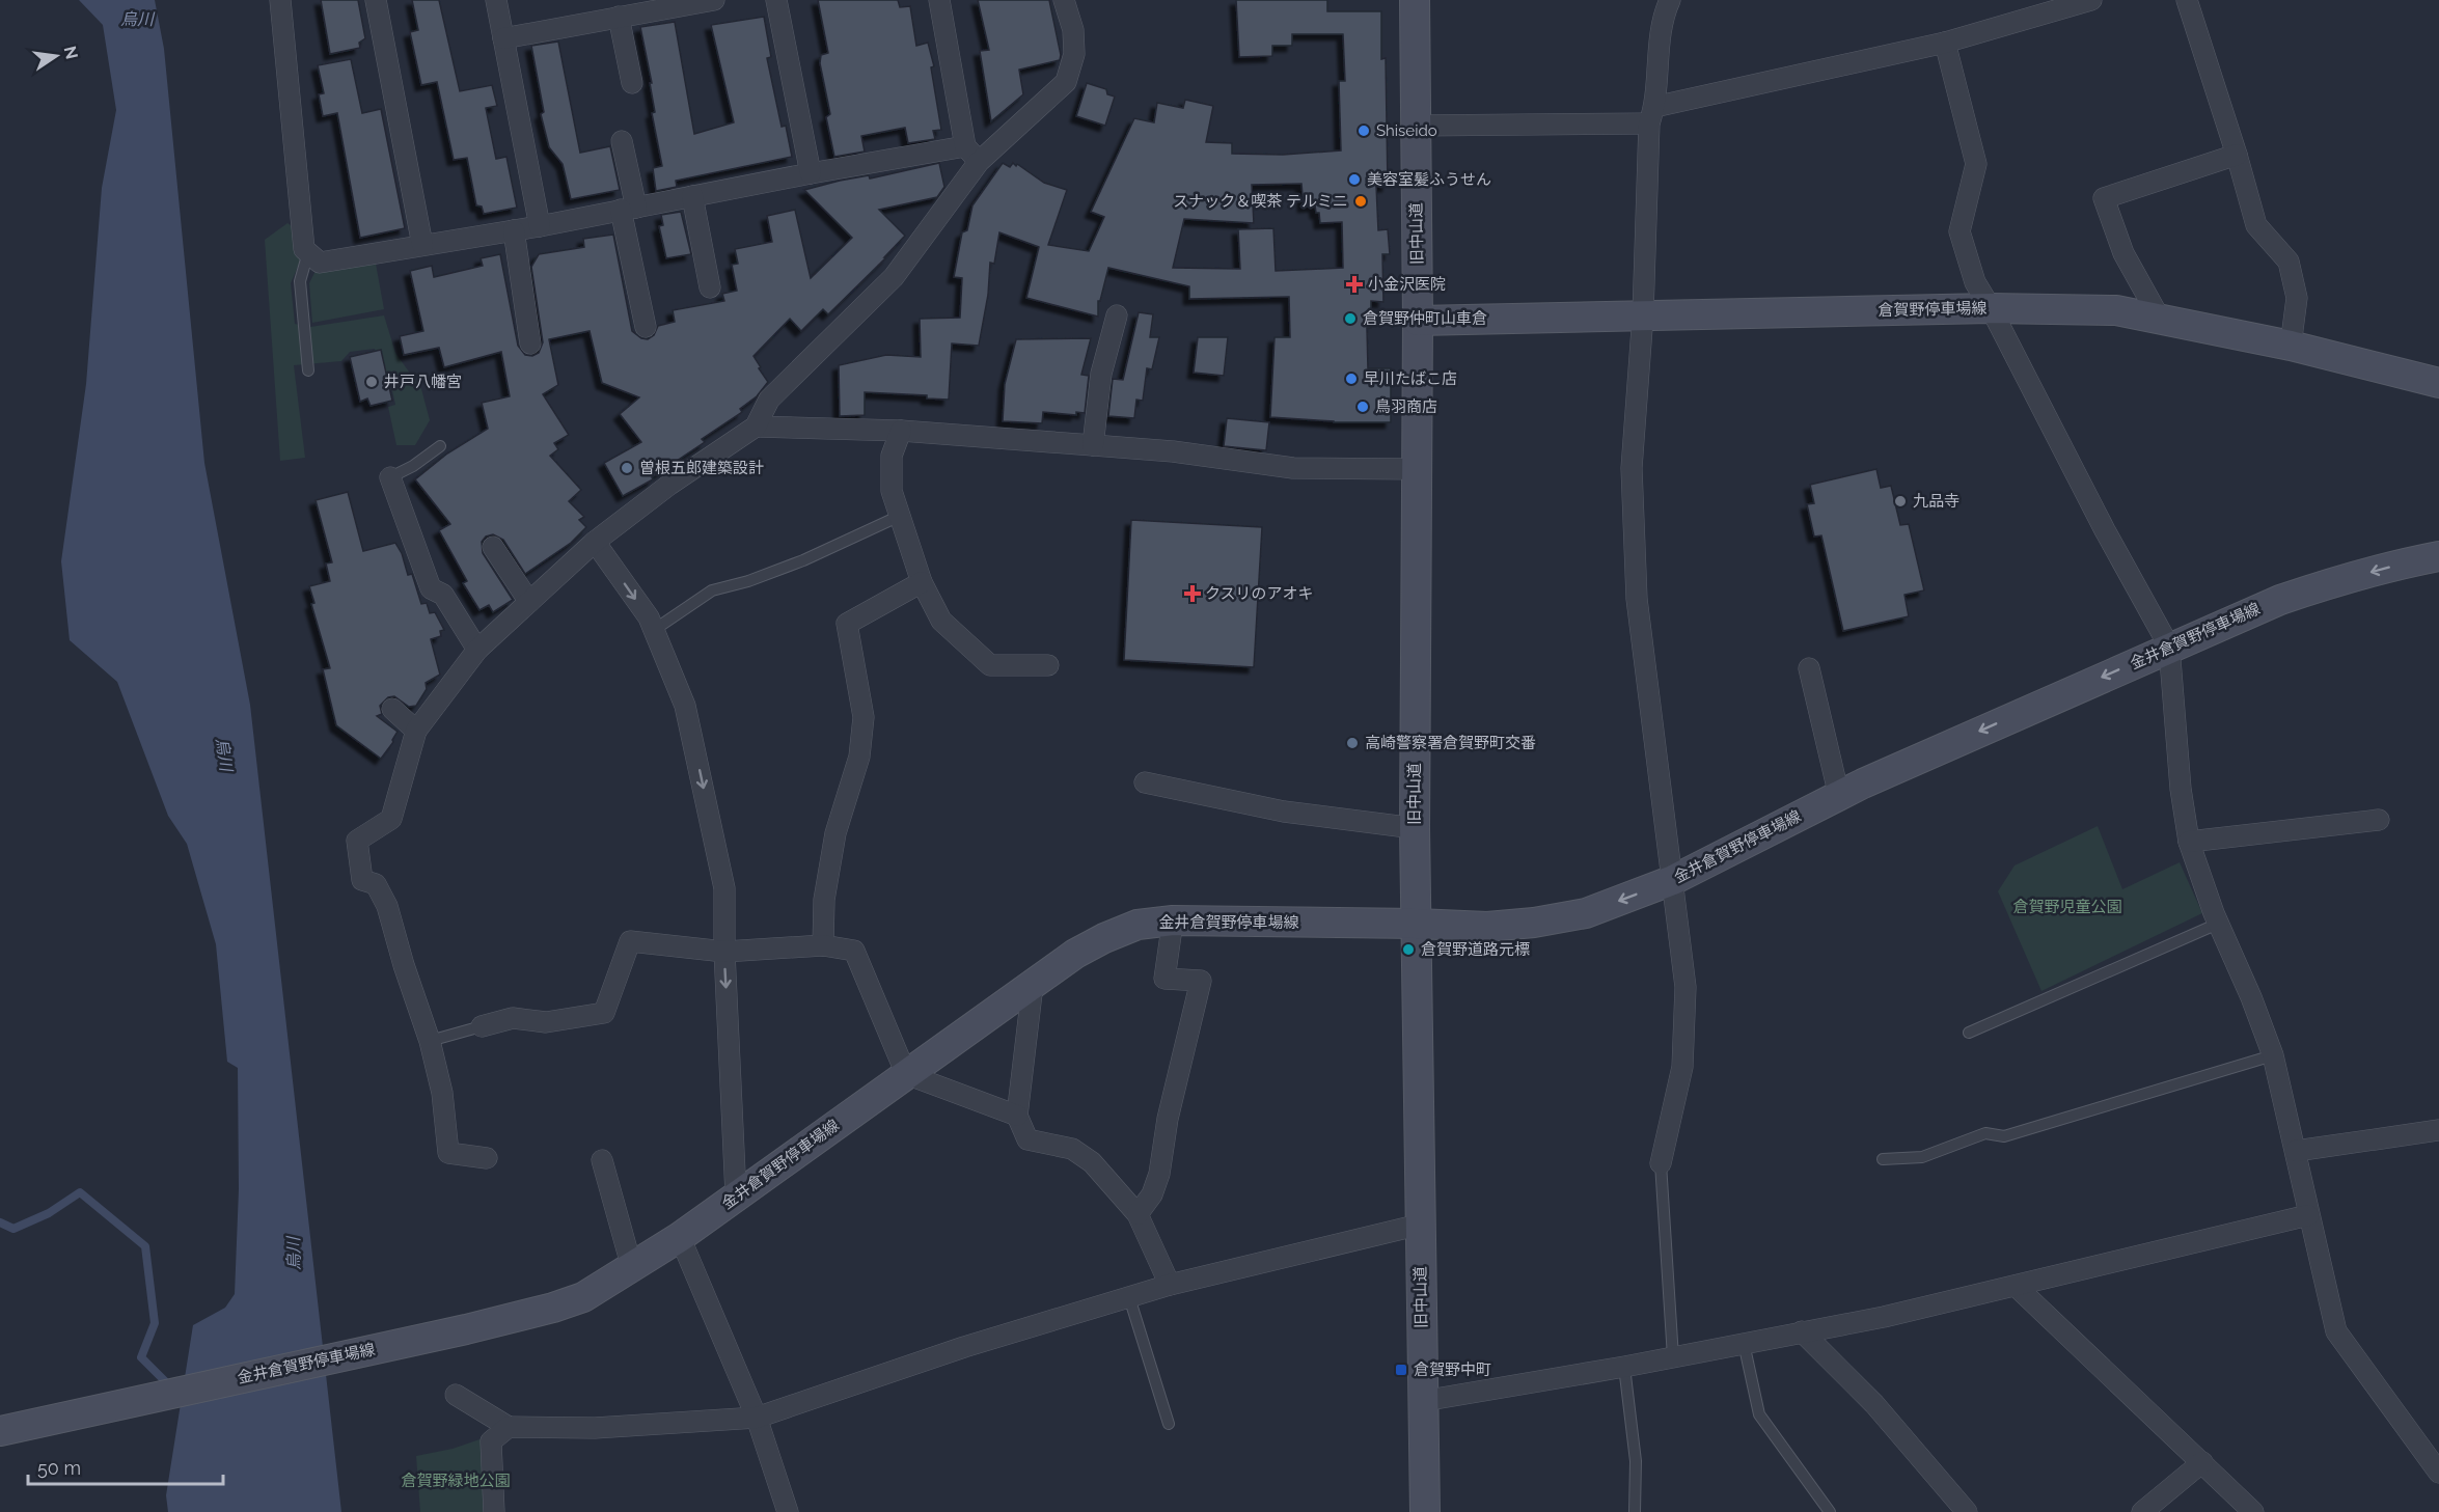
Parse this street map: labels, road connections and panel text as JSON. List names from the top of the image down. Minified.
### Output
{"streets":{"main road":["旧中山道","倉賀野停車場線","金井倉賀野停車場線"]},"crossings":[["旧中山道","倉賀野停車場線"],["旧中山道","金井倉賀野停車場線"]],"water":["烏川"],"parks":["倉賀野児童公園","倉賀野緑地公園"],"places":{"other":["Shiseido","美容室髪ふうせん","スナック＆喫茶 テルミニ","倉賀野仲町山車倉","早川たばこ店","井戸八幡宮","鳥羽商店","曽根五郎建築設計","九品寺","高崎警察署倉賀野町交番","倉賀野道路元標"],"health":["小金沢医院","クスリのアオキ"],"transit":["倉賀野中町"]},"scale_bar":"50 m","north":"right"}
